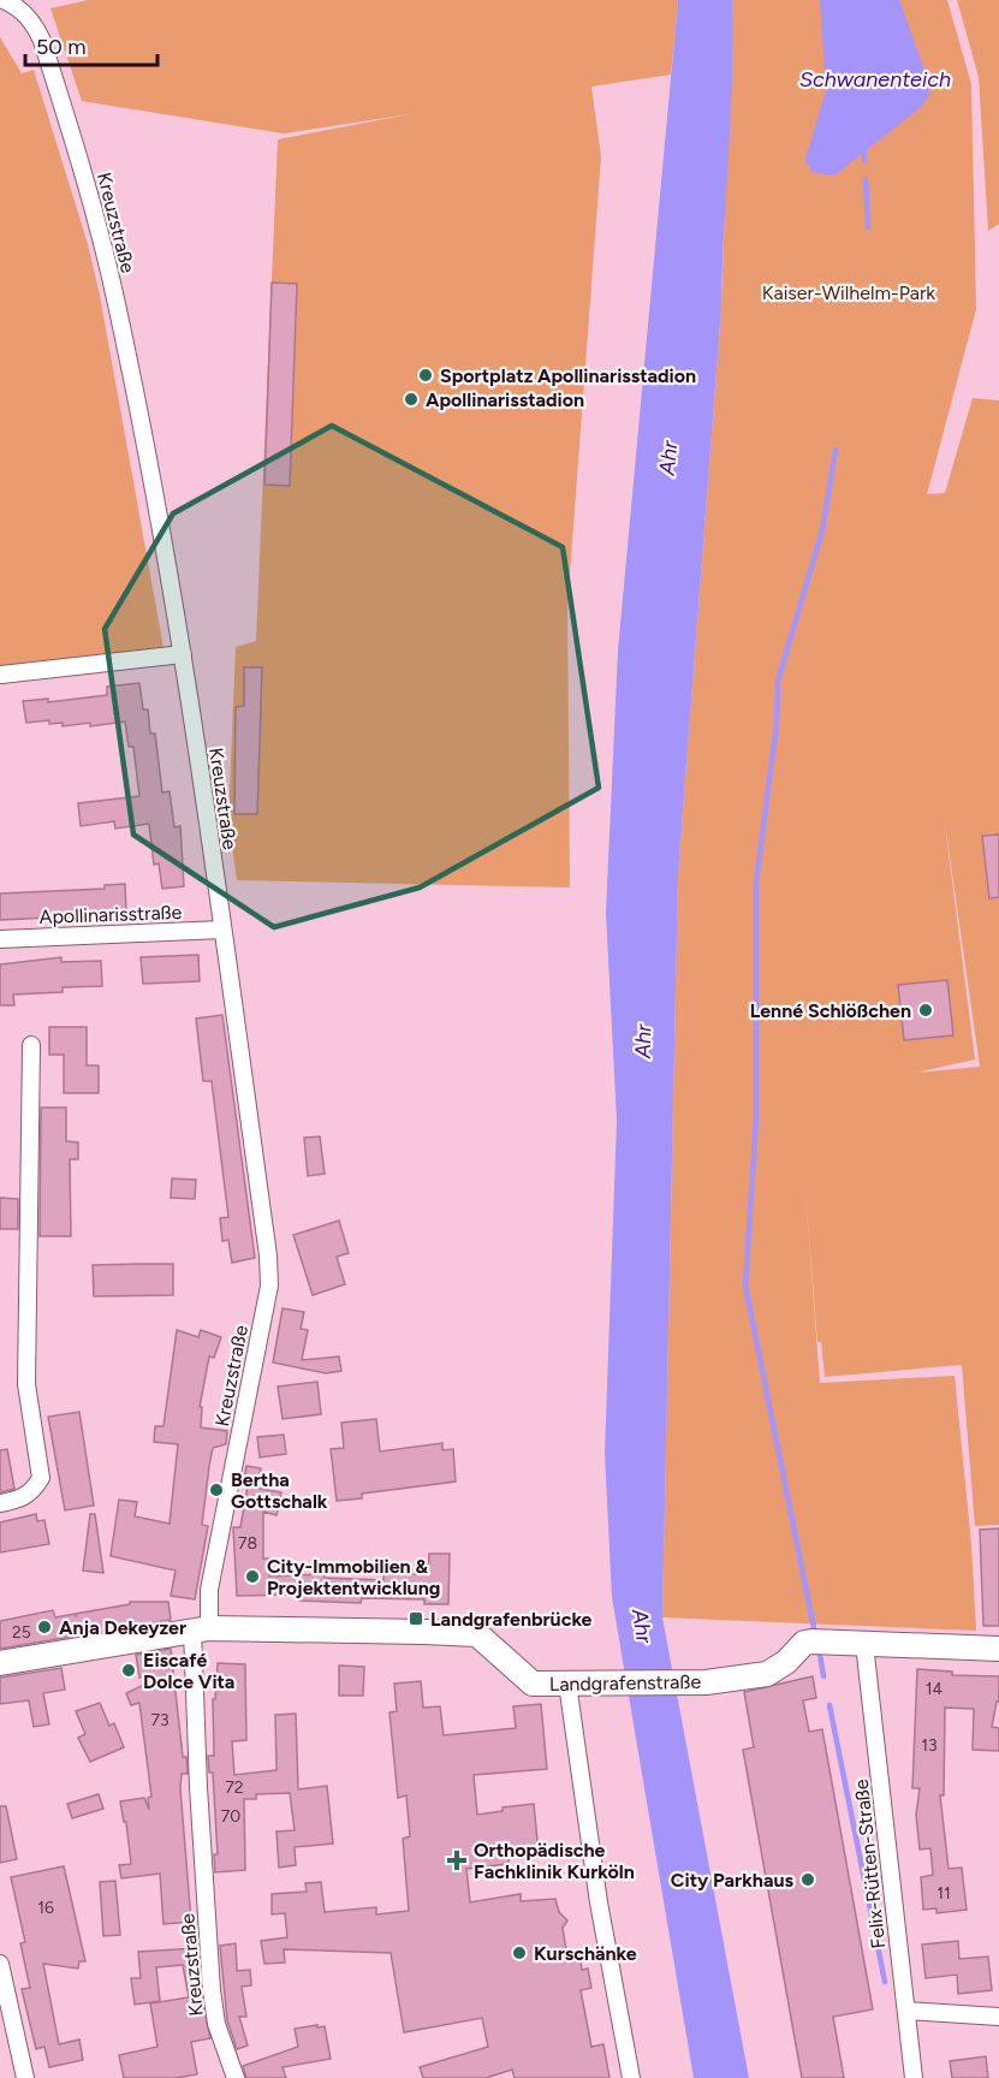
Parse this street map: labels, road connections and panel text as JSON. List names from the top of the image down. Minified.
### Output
{"streets":{"street":["Kreuzstraße","Apollinarisstraße","Landgrafenstraße","Felix-Rütten-Straße"]},"crossings":[["Kreuzstraße","Apollinarisstraße"],["Kreuzstraße","Landgrafenstraße"],["Landgrafenstraße","Felix-Rütten-Straße"]],"water":["Schwanenteich","Ahr"],"parks":["Kaiser-Wilhelm-Park"],"places":{"other":["Sportplatz Apollinarisstadion","Apollinarisstadion","Lenné Schlößchen","Bertha Gottschalk","City-Immobilien & Projektentwicklung","Anja Dekeyzer","Eiscafé Dolce Vita","City Parkhaus","Kurschänke"],"transit":["Landgrafenbrücke"],"health":["Orthopädische Fachklinik Kurköln"]},"house_numbers":["78","25","14","73","13","72","70","11","16"],"scale_bar":"50 m"}
